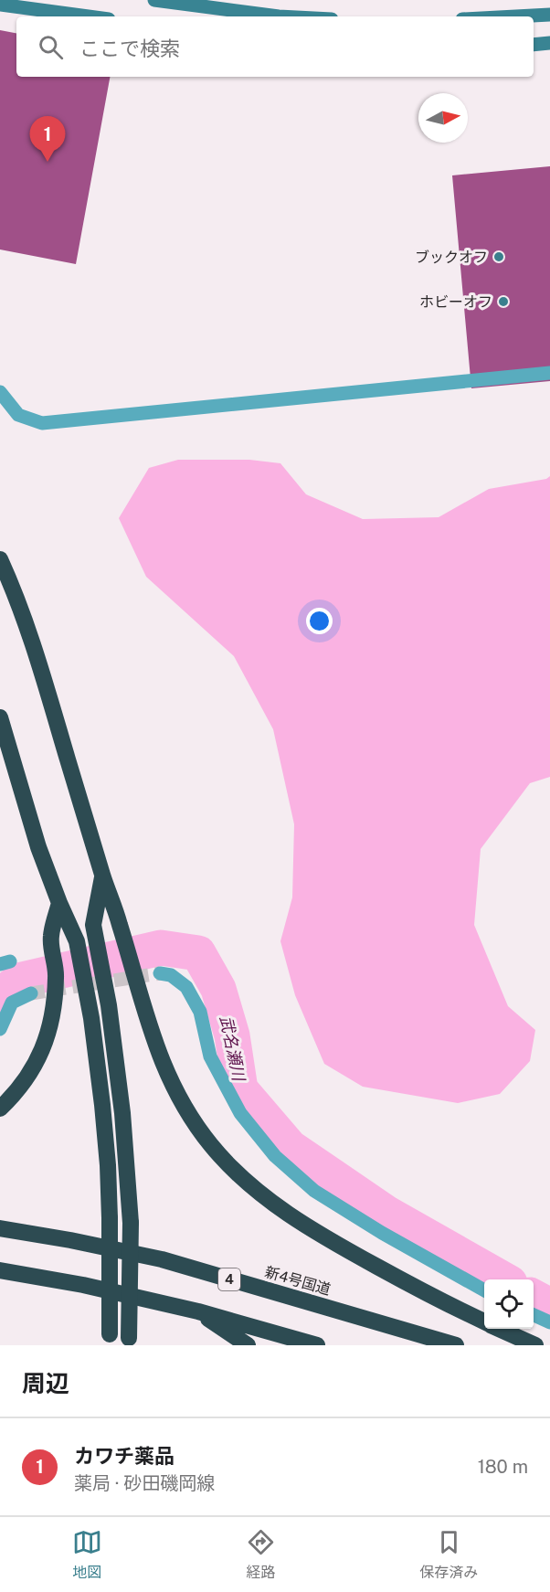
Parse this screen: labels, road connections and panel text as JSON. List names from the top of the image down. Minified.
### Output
{"streets":{"highway":["4","新4号国道"]},"water":["武名瀬川"],"places":["ブックオフ","ホビーオフ"],"north":"right","page":{"search":"ここで検索","pins":"1","heading":"周辺","list":[{"mark":"1","name":"カワチ薬品","note":"薬局 · 砂田磯岡線","value":"180 m"}],"nav":["地図","経路","保存済み"]}}
